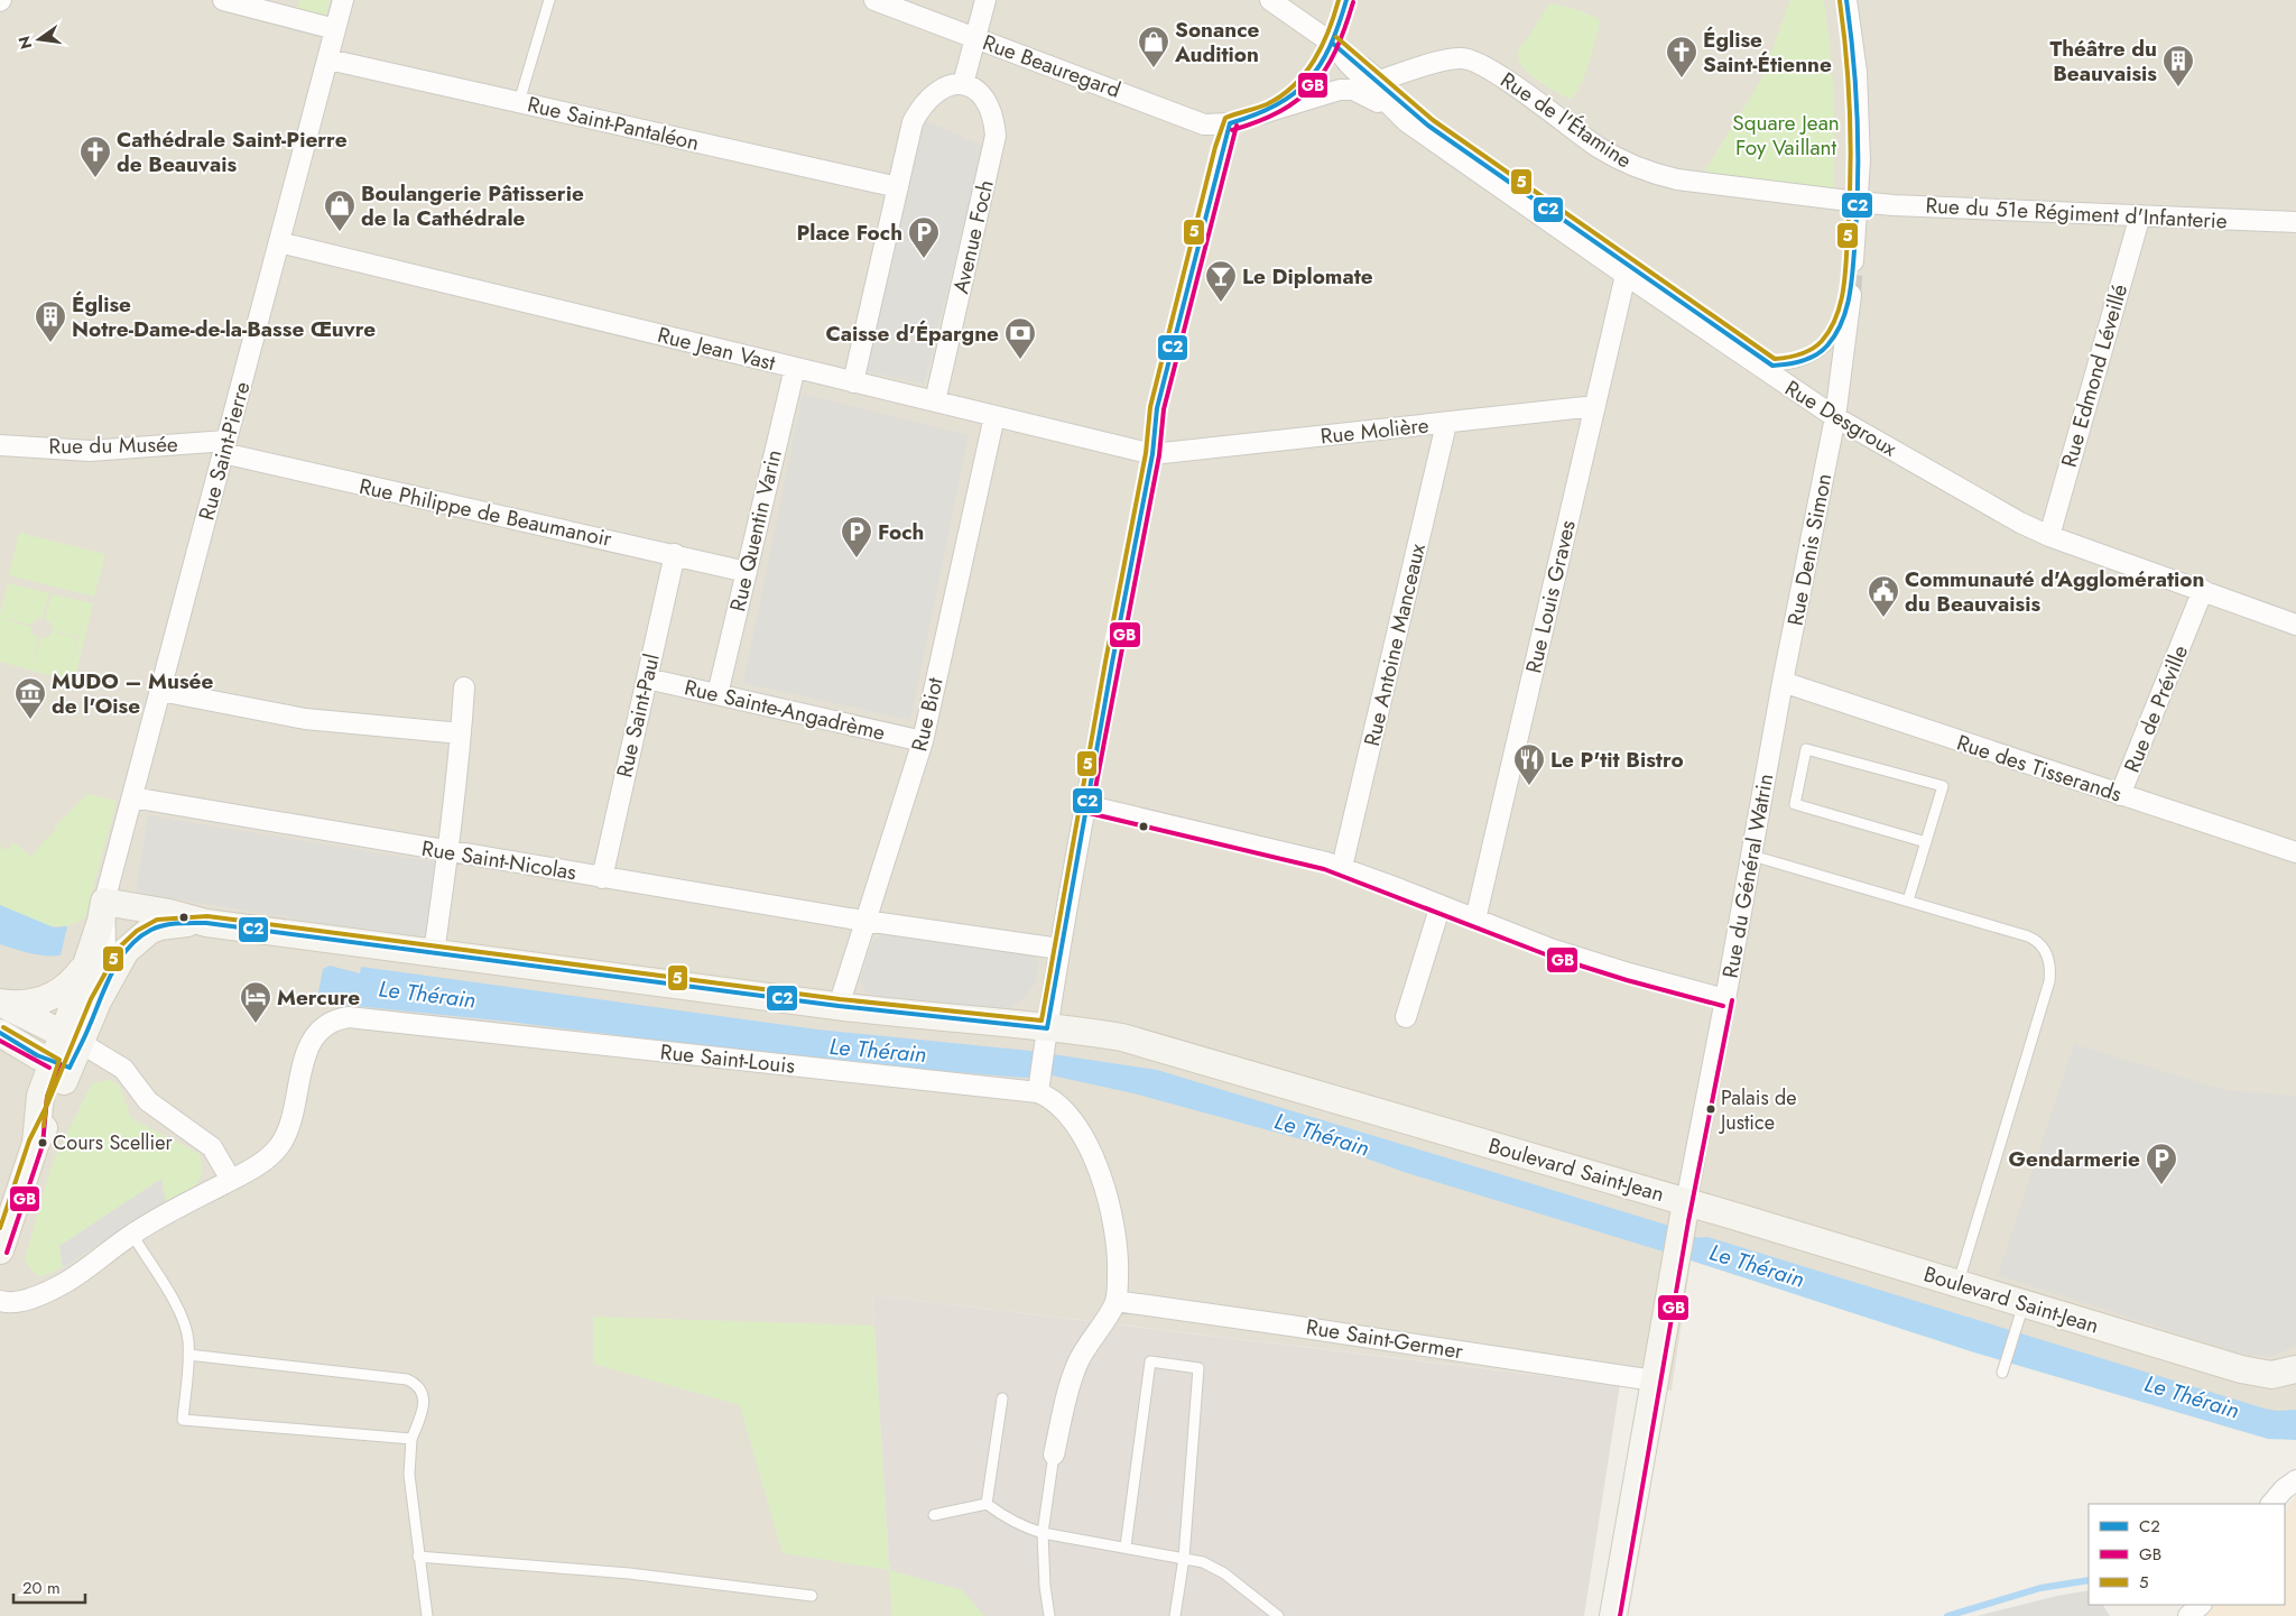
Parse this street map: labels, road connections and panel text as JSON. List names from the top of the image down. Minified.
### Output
{"streets":{"main road":["Rue Saint-Pierre","Boulevard Saint-Jean"],"street":["Rue Beauregard","Rue de l'Étamine","Rue Saint-Pantaléon","Rue du 51e Régiment d'Infanterie","Avenue Foch","Rue Jean Vast","Rue Edmond Léveillé","Rue Desgroux","Rue Molière","Rue du Musée","Rue Philippe de Beaumanoir","Rue Quentin Varin","Rue Denis Simon","Rue Louis Graves","Rue Antoine Manceaux","Rue de Préville","Rue Sainte-Angadrème","Rue Biot","Rue Saint-Paul","Rue des Tisserands","Rue Saint-Nicolas","Rue du Général Watrin","Rue Saint-Louis","Rue Saint-Germer"]},"crossings":[["Rue de l'Étamine","Rue du 51e Régiment d'Infanterie"],["Rue de l'Étamine","Rue Desgroux"],["Rue Saint-Pantaléon","Rue Saint-Pierre"],["Rue du 51e Régiment d'Infanterie","Rue Edmond Léveillé"],["Avenue Foch","Rue Jean Vast"],["Rue Jean Vast","Rue Molière"],["Rue Jean Vast","Rue Saint-Pierre"],["Rue Jean Vast","Rue Quentin Varin"],["Rue Jean Vast","Rue Biot"],["Rue Edmond Léveillé","Rue Desgroux"],["Rue Desgroux","Rue Denis Simon"],["Rue Desgroux","Rue Louis Graves"],["Rue Desgroux","Rue de Préville"],["Rue Molière","Rue Louis Graves"],["Rue Molière","Rue Antoine Manceaux"],["Rue du Musée","Rue Saint-Pierre"],["Rue du Musée","Rue Philippe de Beaumanoir"],["Rue Saint-Pierre","Rue Philippe de Beaumanoir"],["Rue Saint-Pierre","Rue Saint-Nicolas"],["Rue Philippe de Beaumanoir","Rue Quentin Varin"],["Rue Philippe de Beaumanoir","Rue Saint-Paul"],["Rue Quentin Varin","Rue Sainte-Angadrème"],["Rue Denis Simon","Rue des Tisserands"],["Rue Denis Simon","Rue du Général Watrin"],["Rue de Préville","Rue des Tisserands"],["Rue Sainte-Angadrème","Rue Biot"],["Rue Sainte-Angadrème","Rue Saint-Paul"],["Rue Biot","Rue Saint-Nicolas"],["Rue Biot","Boulevard Saint-Jean"],["Rue Saint-Paul","Rue Saint-Nicolas"],["Rue des Tisserands","Rue du Général Watrin"],["Rue du Général Watrin","Boulevard Saint-Jean"],["Rue Saint-Louis","Rue Saint-Germer"]],"water":["Le Thérain"],"parks":["Square Jean Foy Vaillant"],"places":{"shop":["Sonance Audition","Boulangerie Pâtisserie de la Cathédrale"],"church":["Église Saint-Étienne","Cathédrale Saint-Pierre de Beauvais"],"building":["Théâtre du Beauvaisis","Église Notre-Dame-de-la-Basse Œuvre"],"parking":["Place Foch","Foch","Gendarmerie"],"bar":["Le Diplomate"],"bank":["Caisse d'Épargne"],"public building":["Communauté d'Agglomération du Beauvaisis"],"museum":["MUDO – Musée de l'Oise"],"restaurant":["Le P'tit Bistro"],"hotel":["Mercure"],"other":["Palais de Justice","Cours Scellier"]},"lines":["transit line C2","transit line 5","transit line GB"],"legend":["C2","GB","5"],"scale_bar":"20 m","north":"left"}
